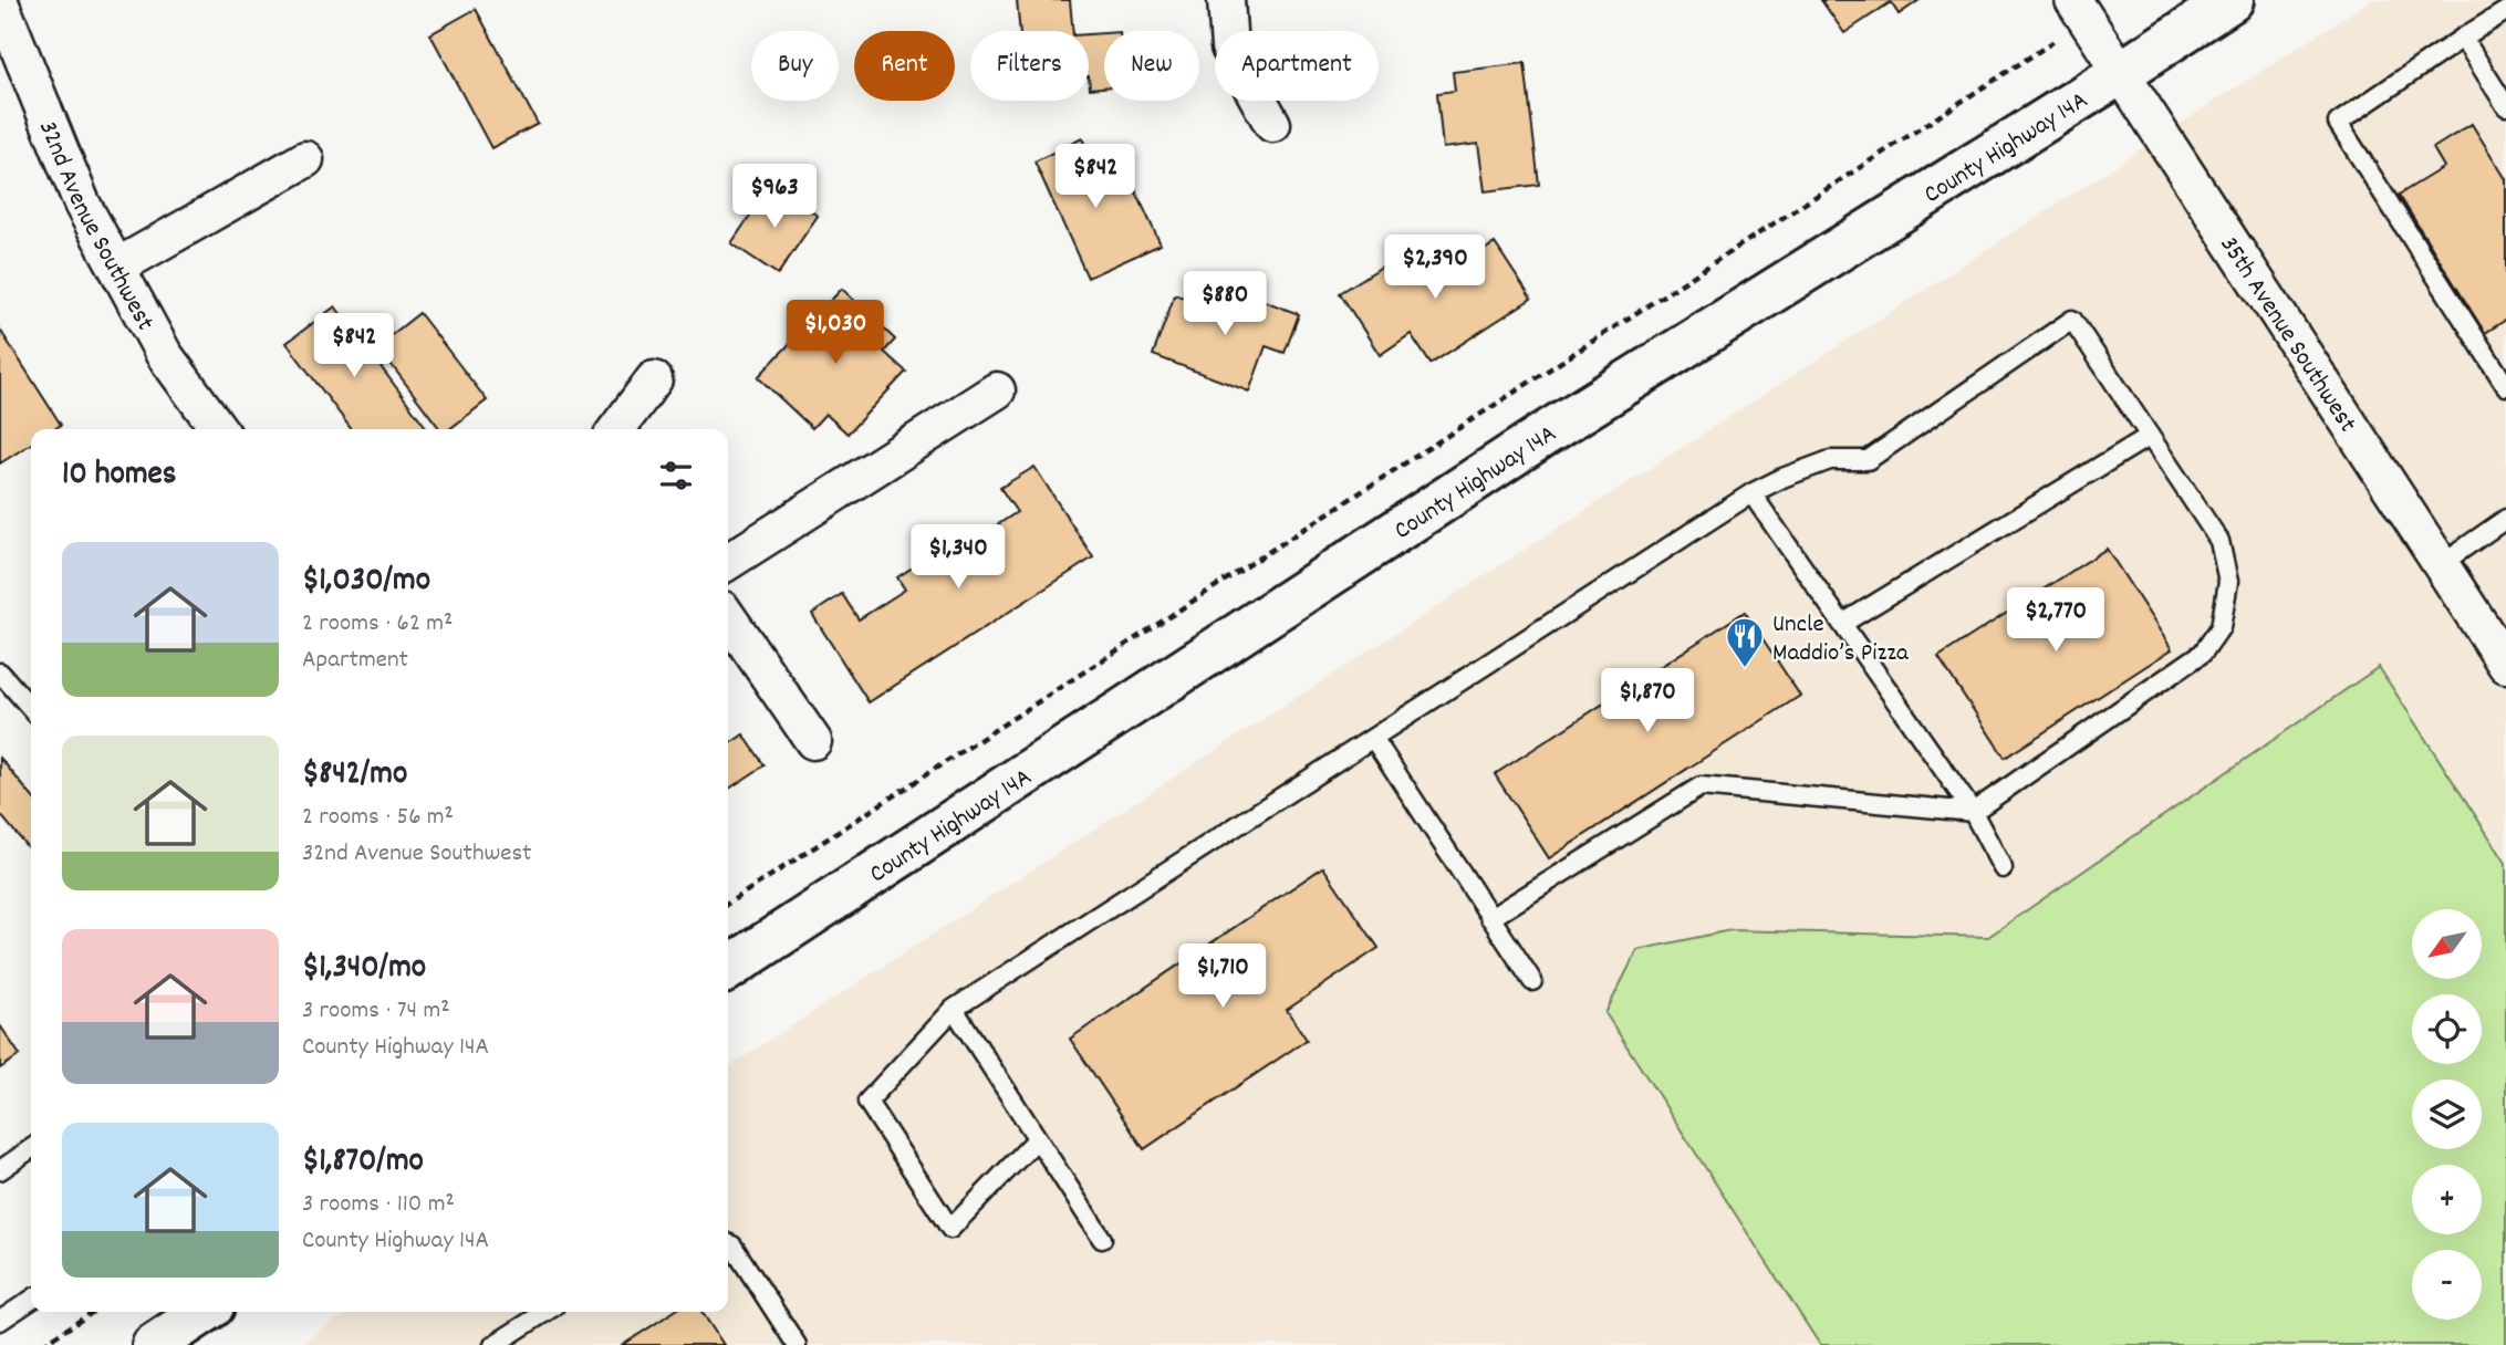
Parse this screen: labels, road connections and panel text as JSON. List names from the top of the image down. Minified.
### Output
{"streets":{"main road":["County Highway 14A"],"street":["32nd Avenue Southwest","35th Avenue Southwest"]},"crossings":[["County Highway 14A","35th Avenue Southwest"]],"places":{"restaurant":["Uncle Maddio’s Pizza"]},"north":"bottom left","page":{"chip":["Buy","Rent","Filters","New","Apartment"],"price":["$842","$963","$2,390","$880","$1,030","$842","$1,340","$2,770","$1,870","$1,710"],"heading":"10 homes","list":[{"name":"$1,030/mo","note":"2 rooms · 62 m² · Apartment"},{"name":"$842/mo","note":"2 rooms · 56 m² · 32nd Avenue Southwest"},{"name":"$1,340/mo","note":"3 rooms · 74 m² · County Highway 14A"},{"name":"$1,870/mo","note":"3 rooms · 110 m² · County Highway 14A"}],"map_buttons":["+","−"]}}
